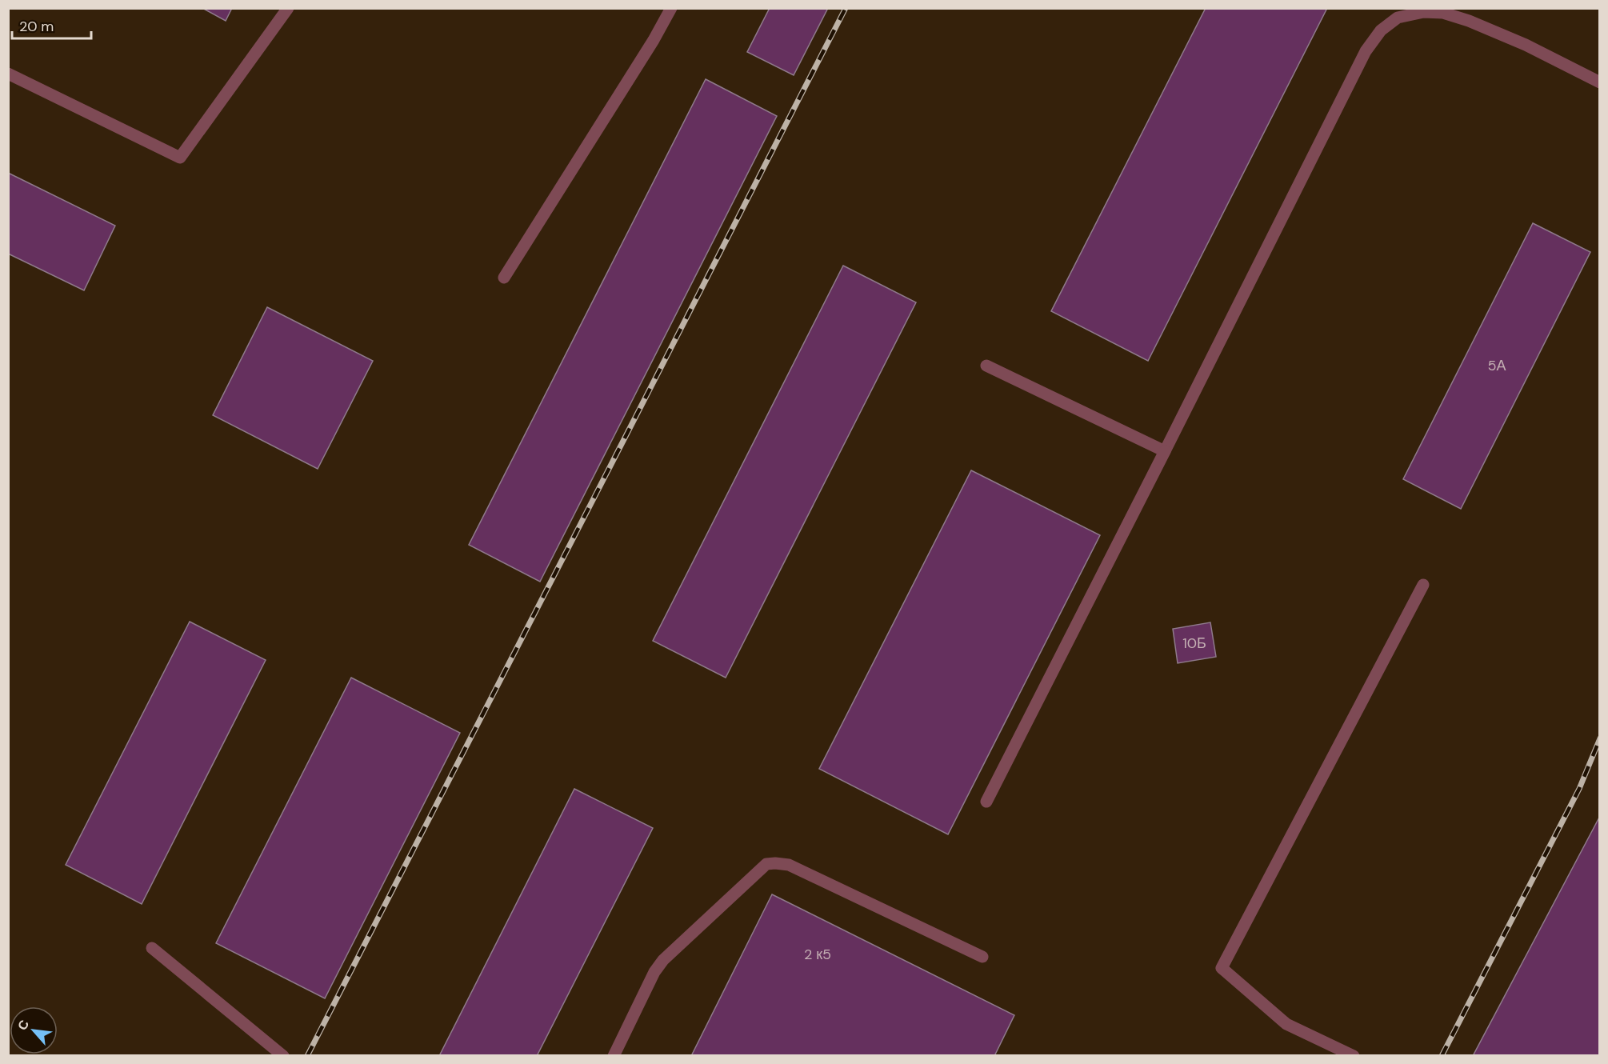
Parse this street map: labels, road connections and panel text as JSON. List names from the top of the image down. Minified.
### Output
{"house_numbers":["5А","10Б","2 к5"],"scale_bar":"20 m","north":"top left"}
